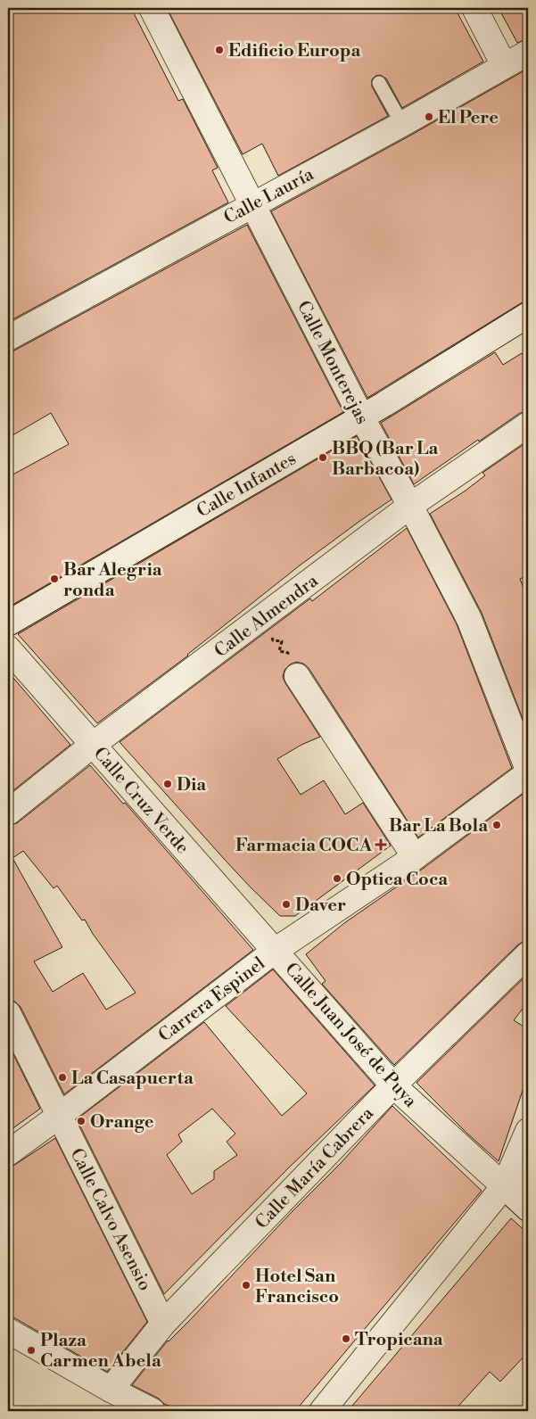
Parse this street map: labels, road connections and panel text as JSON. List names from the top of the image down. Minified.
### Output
{"streets":{"street":["Calle Lauría","Calle Monterejas","Calle Infantes","Calle Almendra","Calle Cruz Verde","Carrera Espinel","Calle Juan José de Puya","Calle María Cabrera","Calle Calvo Asensio"]},"crossings":[["Calle Lauría","Calle Monterejas"],["Calle Monterejas","Calle Infantes"],["Calle Monterejas","Calle Almendra"],["Calle Almendra","Calle Cruz Verde"],["Calle Cruz Verde","Carrera Espinel"],["Calle Cruz Verde","Calle Juan José de Puya"],["Carrera Espinel","Calle Juan José de Puya"],["Carrera Espinel","Calle Calvo Asensio"],["Calle Juan José de Puya","Calle María Cabrera"],["Calle María Cabrera","Calle Calvo Asensio"]],"places":{"other":["Edificio Europa","El Pere","BBQ (Bar La Barbacoa)","Bar Alegria ronda","Dia","Bar La Bola","Optica Coca","Daver","La Casapuerta","Orange","Hotel San Francisco","Tropicana","Plaza Carmen Abela"],"health":["Farmacia COCA"]}}
